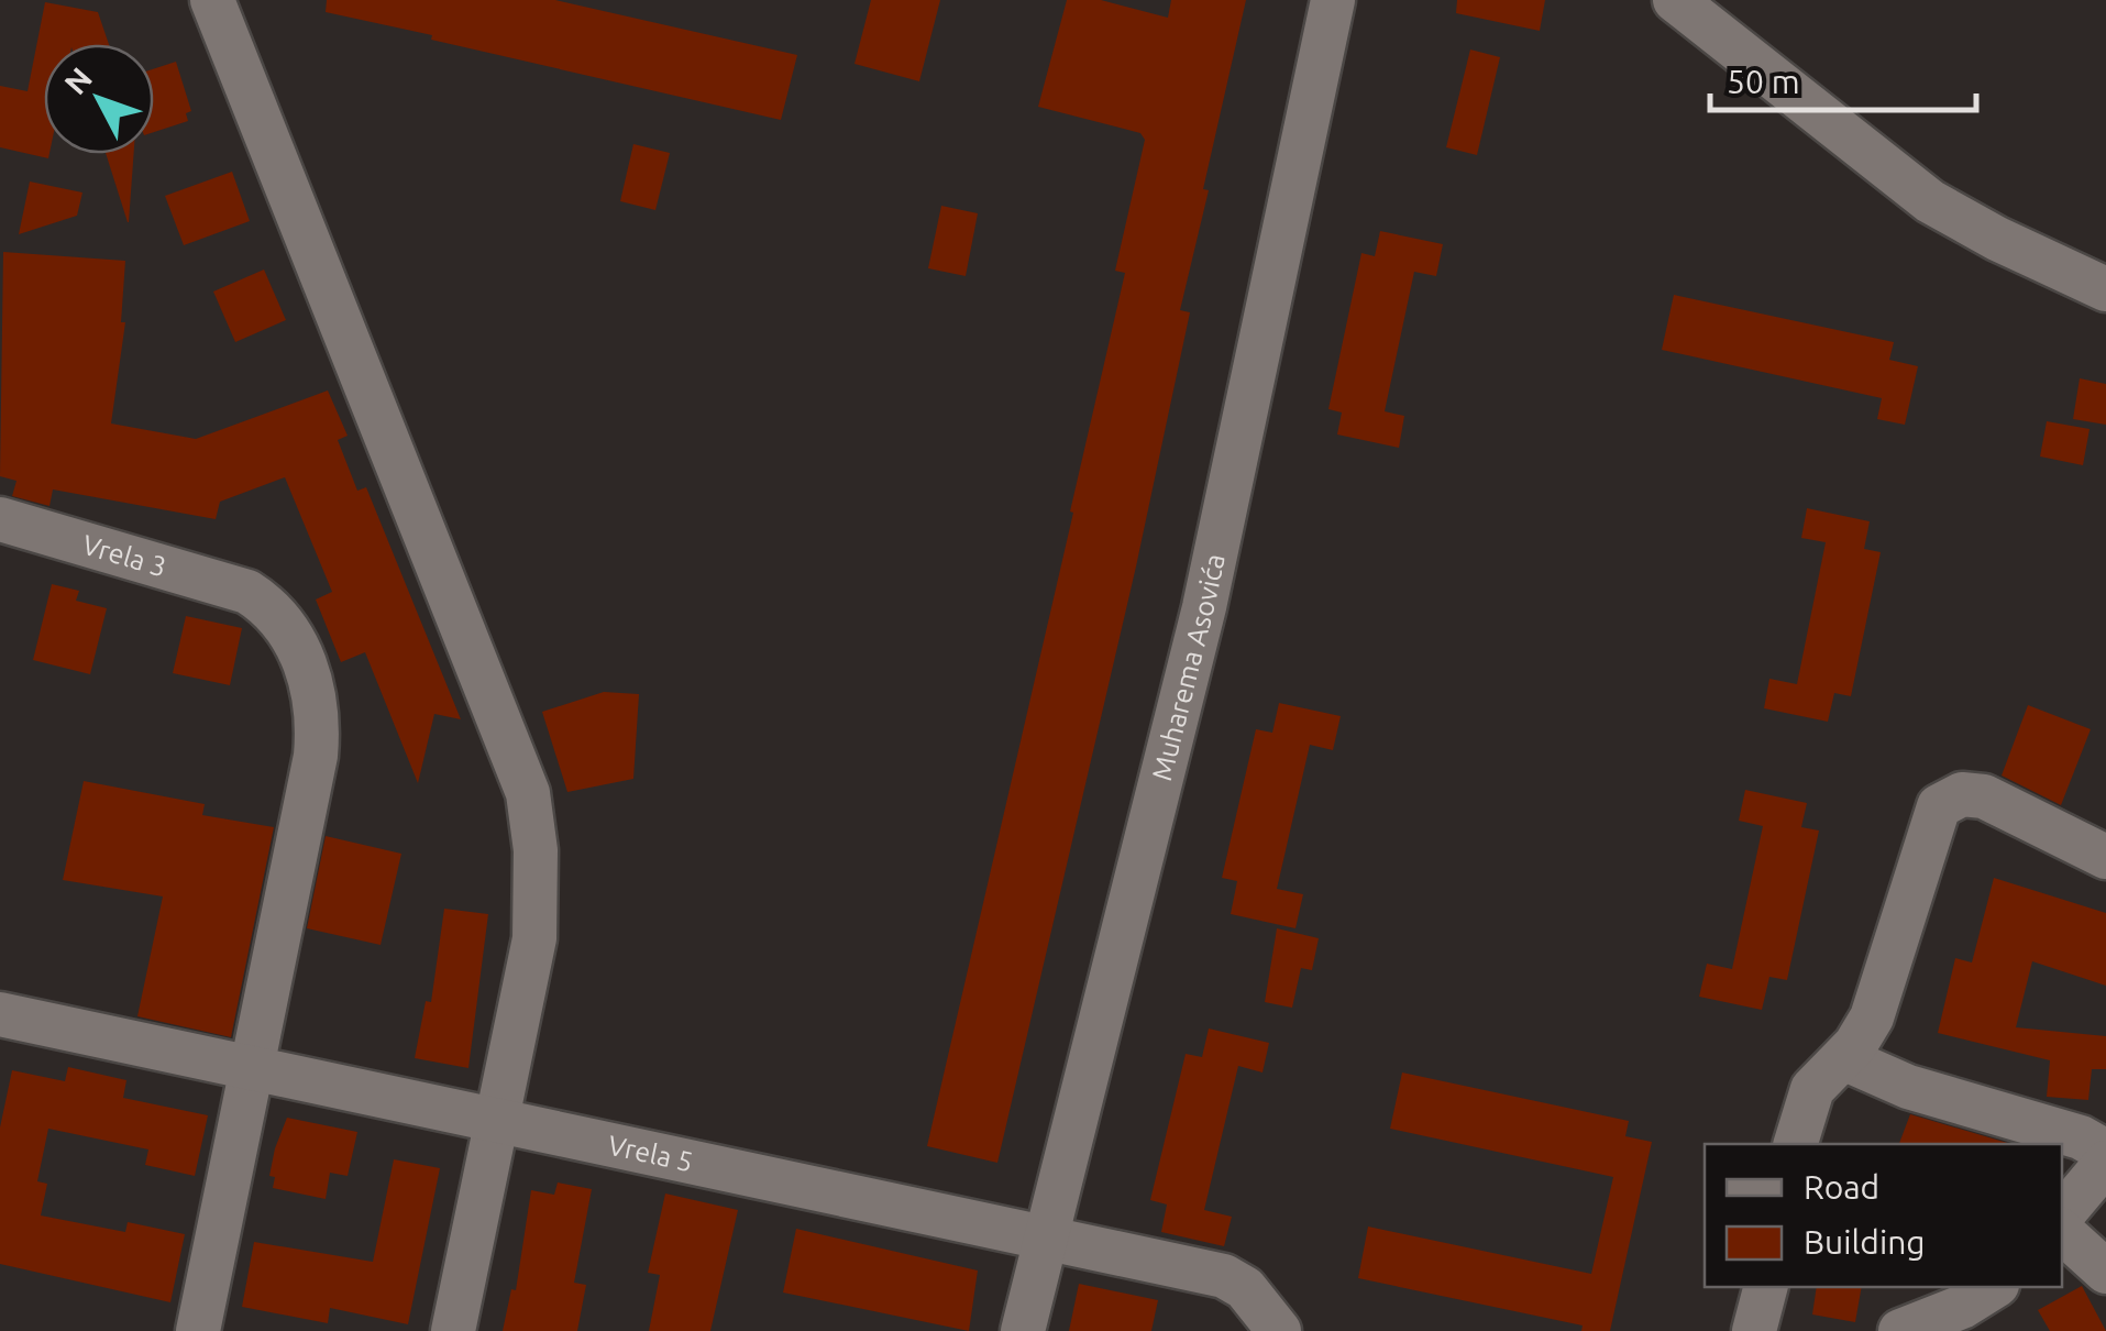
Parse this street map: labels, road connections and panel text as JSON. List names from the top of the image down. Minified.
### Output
{"streets":{"street":["Vrela 3","Muharema Asovića","Vrela 5"]},"crossings":[["Vrela 3","Vrela 5"],["Muharema Asovića","Vrela 5"]],"legend":["Road","Building"],"scale_bar":"50 m","north":"top left"}
